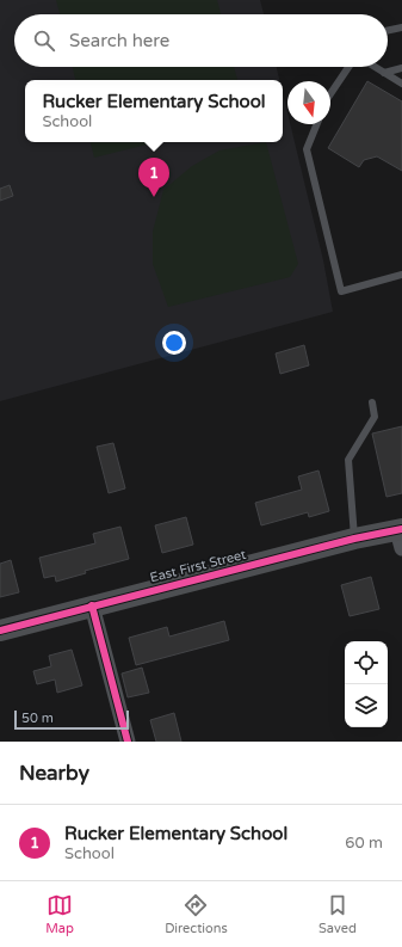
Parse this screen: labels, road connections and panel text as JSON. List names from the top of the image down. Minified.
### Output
{"streets":{"street":["East First Street"]},"scale_bar":"50 m","north":"bottom","page":{"search":"Search here","popup":["Rucker Elementary School","School"],"pins":"1","scale":"50 m","heading":"Nearby","list":[{"mark":"1","name":"Rucker Elementary School","note":"School","value":"60 m"}],"nav":["Map","Directions","Saved"]}}
